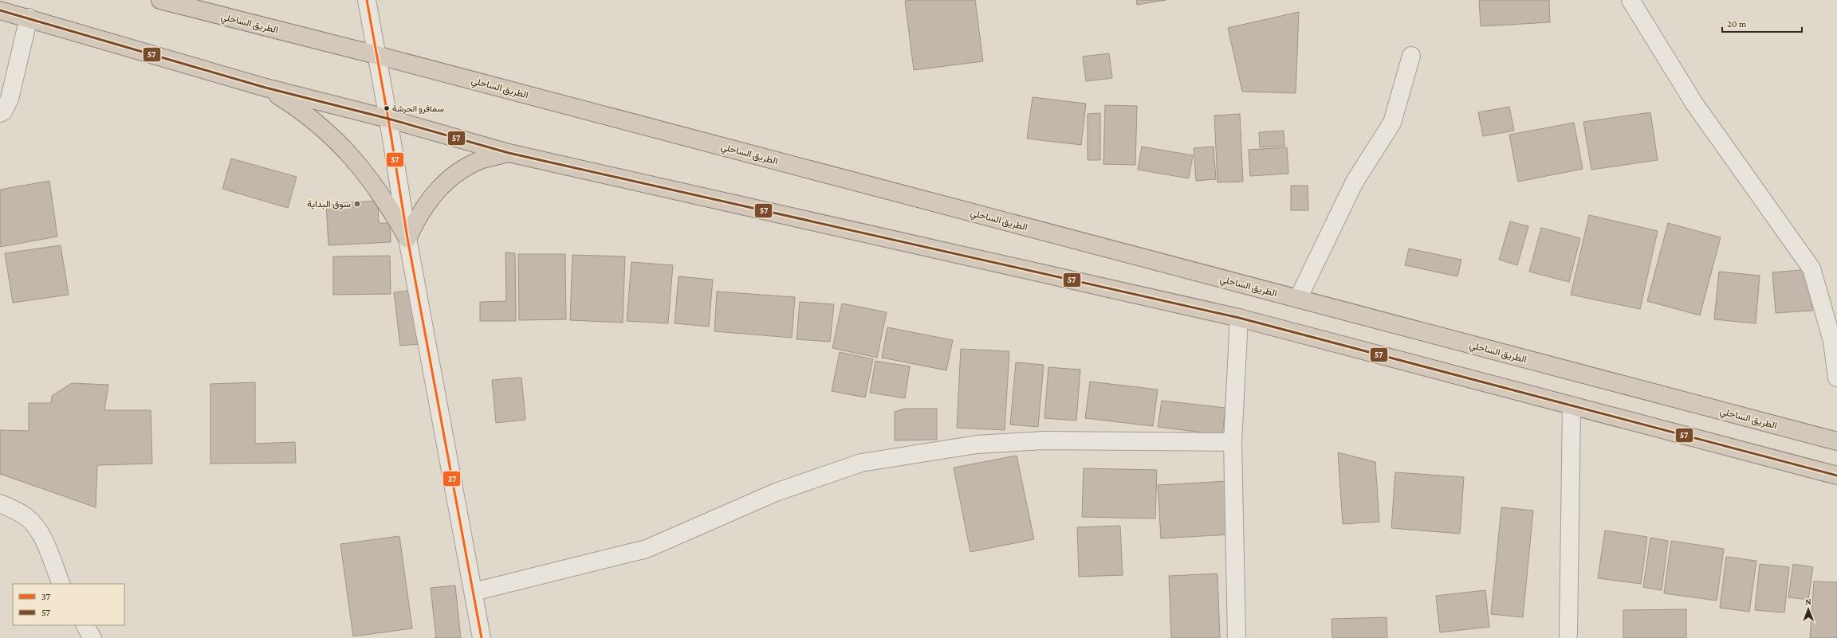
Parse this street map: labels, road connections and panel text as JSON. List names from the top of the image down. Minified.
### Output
{"streets":{"highway":["الطريق الساحلي"]},"places":["سمافرو الحرشة","سوق البداية"],"lines":["transit line 37","transit line 57"],"legend":["37","57"],"scale_bar":"20 m","north":"top"}
